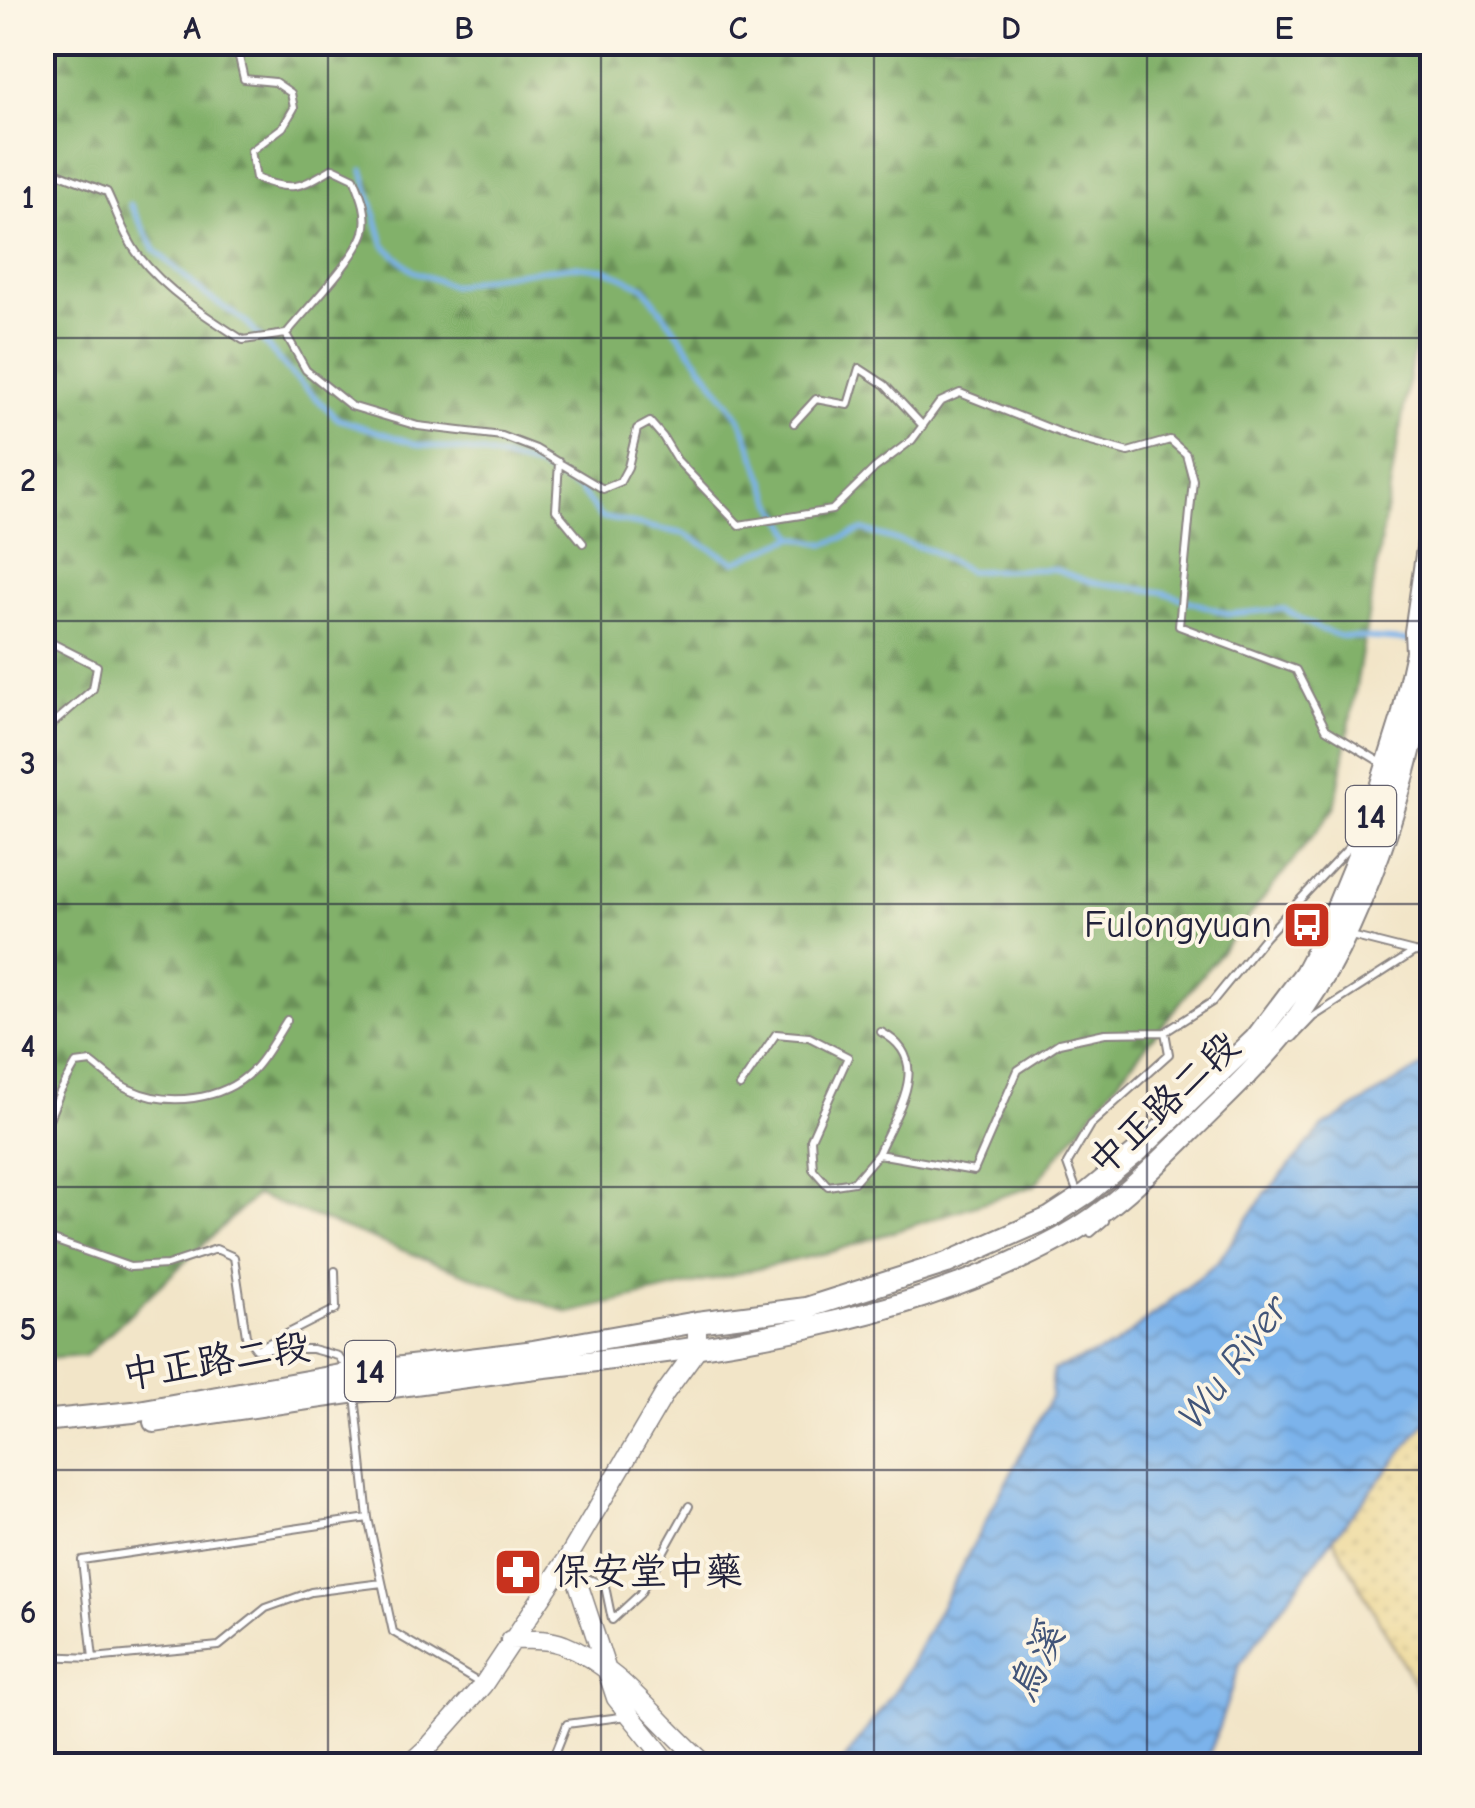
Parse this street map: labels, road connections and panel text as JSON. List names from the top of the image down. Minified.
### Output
{"streets":{"main road":["14","中正路二段"]},"water":["Wu River","烏溪"],"places":{"bus stop":["Fulongyuan"],"pharmacy":["保安堂中藥"]},"grid":{"columns":["A","B","C","D","E"],"rows":["1","2","3","4","5","6"]}}
